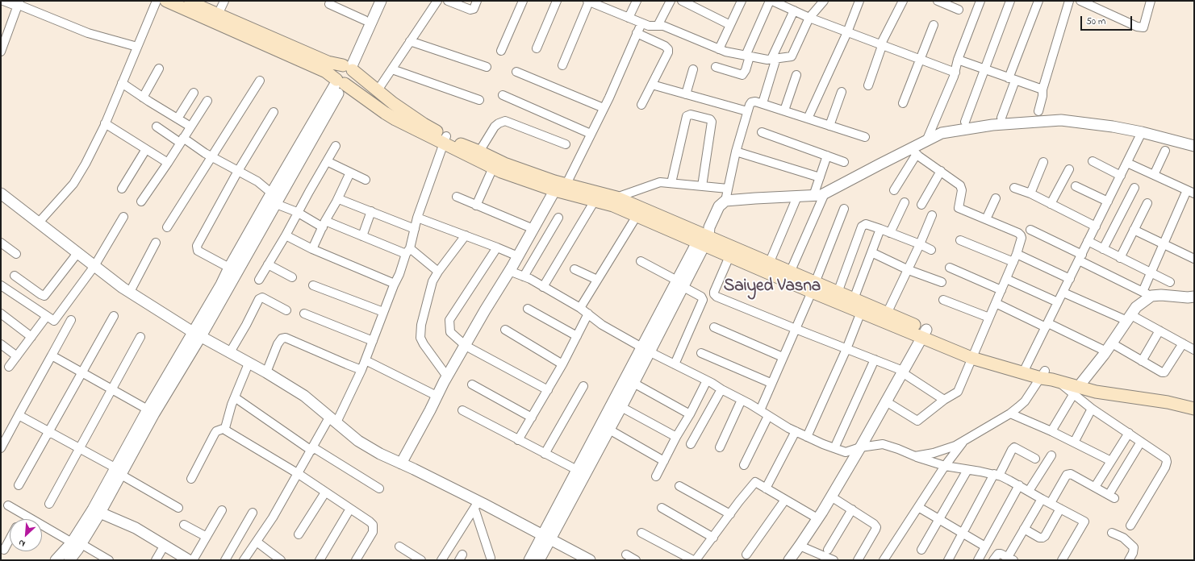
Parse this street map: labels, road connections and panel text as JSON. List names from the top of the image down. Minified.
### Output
{"districts":["Saiyed Vasna"],"scale_bar":"50 m","north":"bottom left"}
